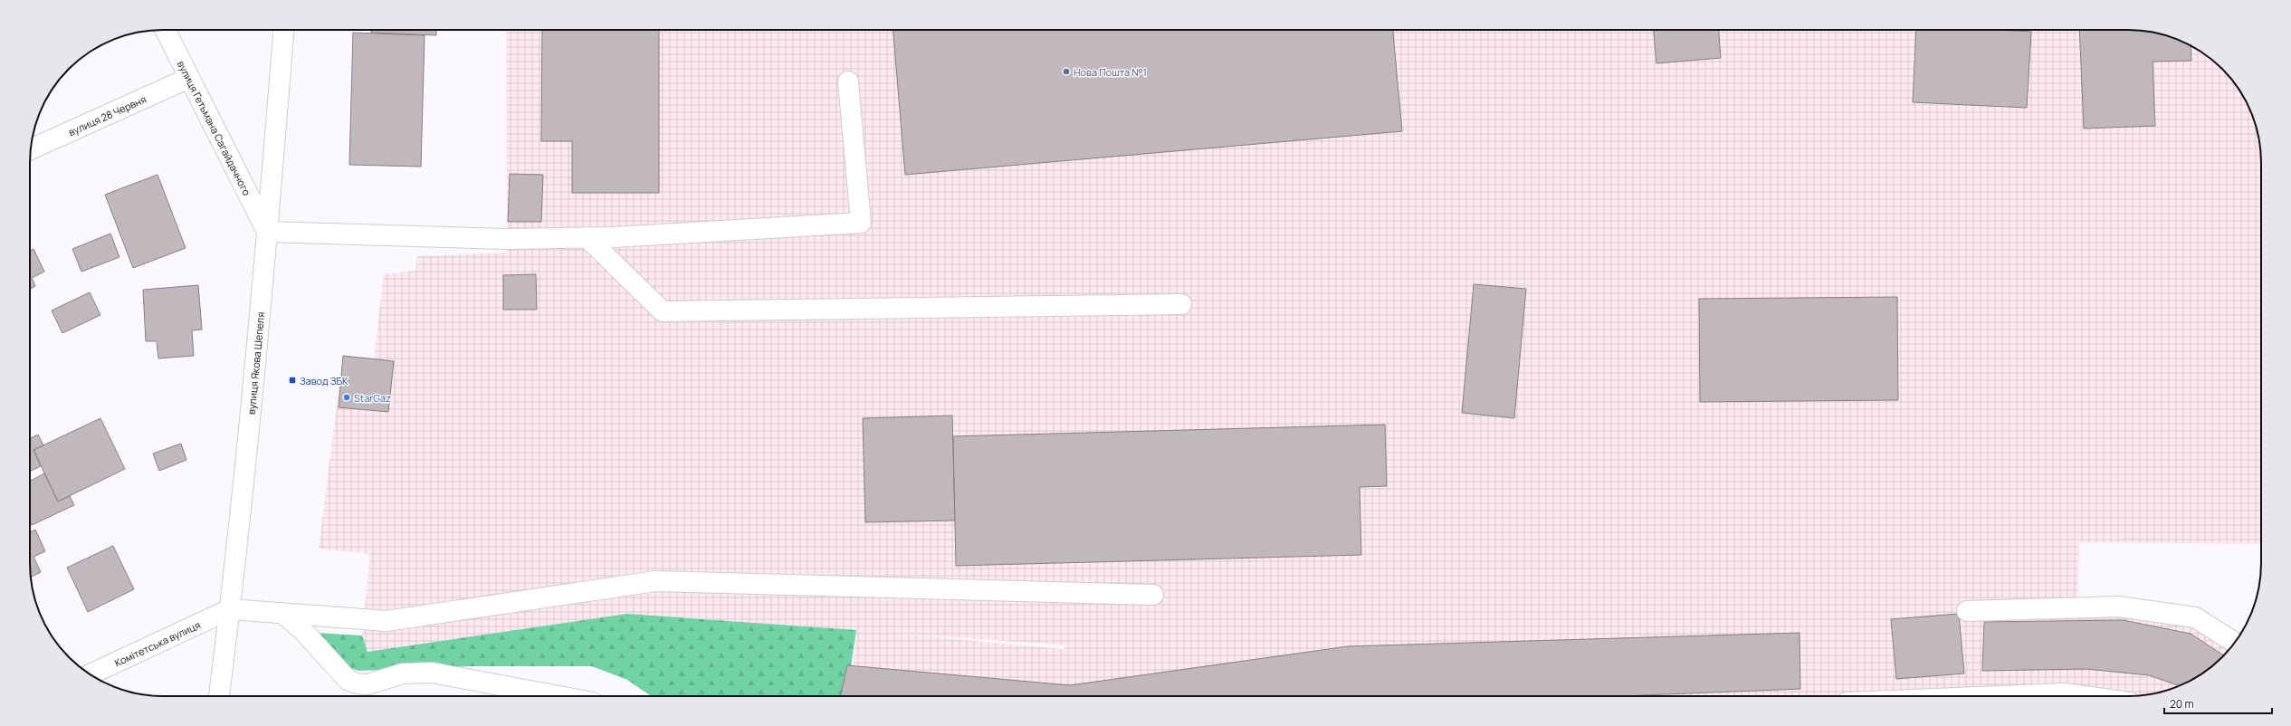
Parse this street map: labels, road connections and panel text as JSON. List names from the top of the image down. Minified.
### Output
{"streets":{"street":["вулиця 28 Червня","вулиця Гетьмана Сагайдачного","вулиця Якова Шепеля","Комітетська вулиця"]},"crossings":[["вулиця 28 Червня","вулиця Гетьмана Сагайдачного"],["вулиця Гетьмана Сагайдачного","вулиця Якова Шепеля"],["вулиця Якова Шепеля","Комітетська вулиця"]],"places":{"other":["Нова Пошта №1","StarGaz"],"transit":["Завод ЗБК"]},"scale_bar":"20 m"}
